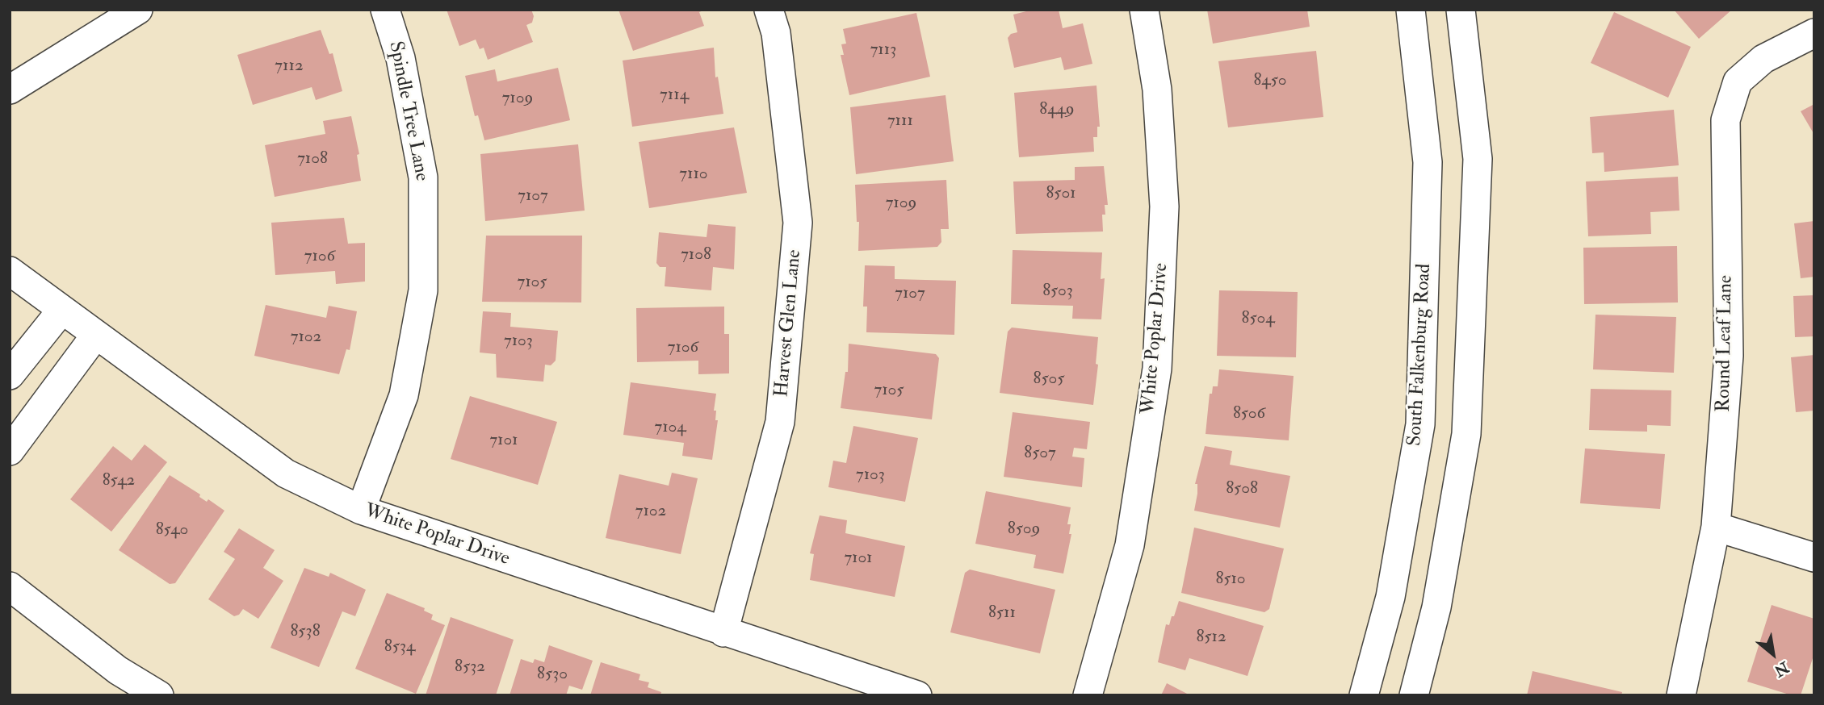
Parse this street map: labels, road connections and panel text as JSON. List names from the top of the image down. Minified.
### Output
{"streets":{"street":["Spindle Tree Lane","Harvest Glen Lane","White Poplar Drive","Round Leaf Lane","South Falkenburg Road"]},"crossings":[["Spindle Tree Lane","White Poplar Drive"],["Harvest Glen Lane","White Poplar Drive"]],"house_numbers":["7113","7112","8450","7114","7109","8449","7111","7108","7110","8501","7107","7109","7108","7106","7105","8503","7107","8504","7102","7103","7106","8505","7105","8506","7104","7101","8507","7103","8542","8508","7102","8509","8540","7101","8510","8511","8538","8512","8534","8532","8530"],"north":"bottom right"}
